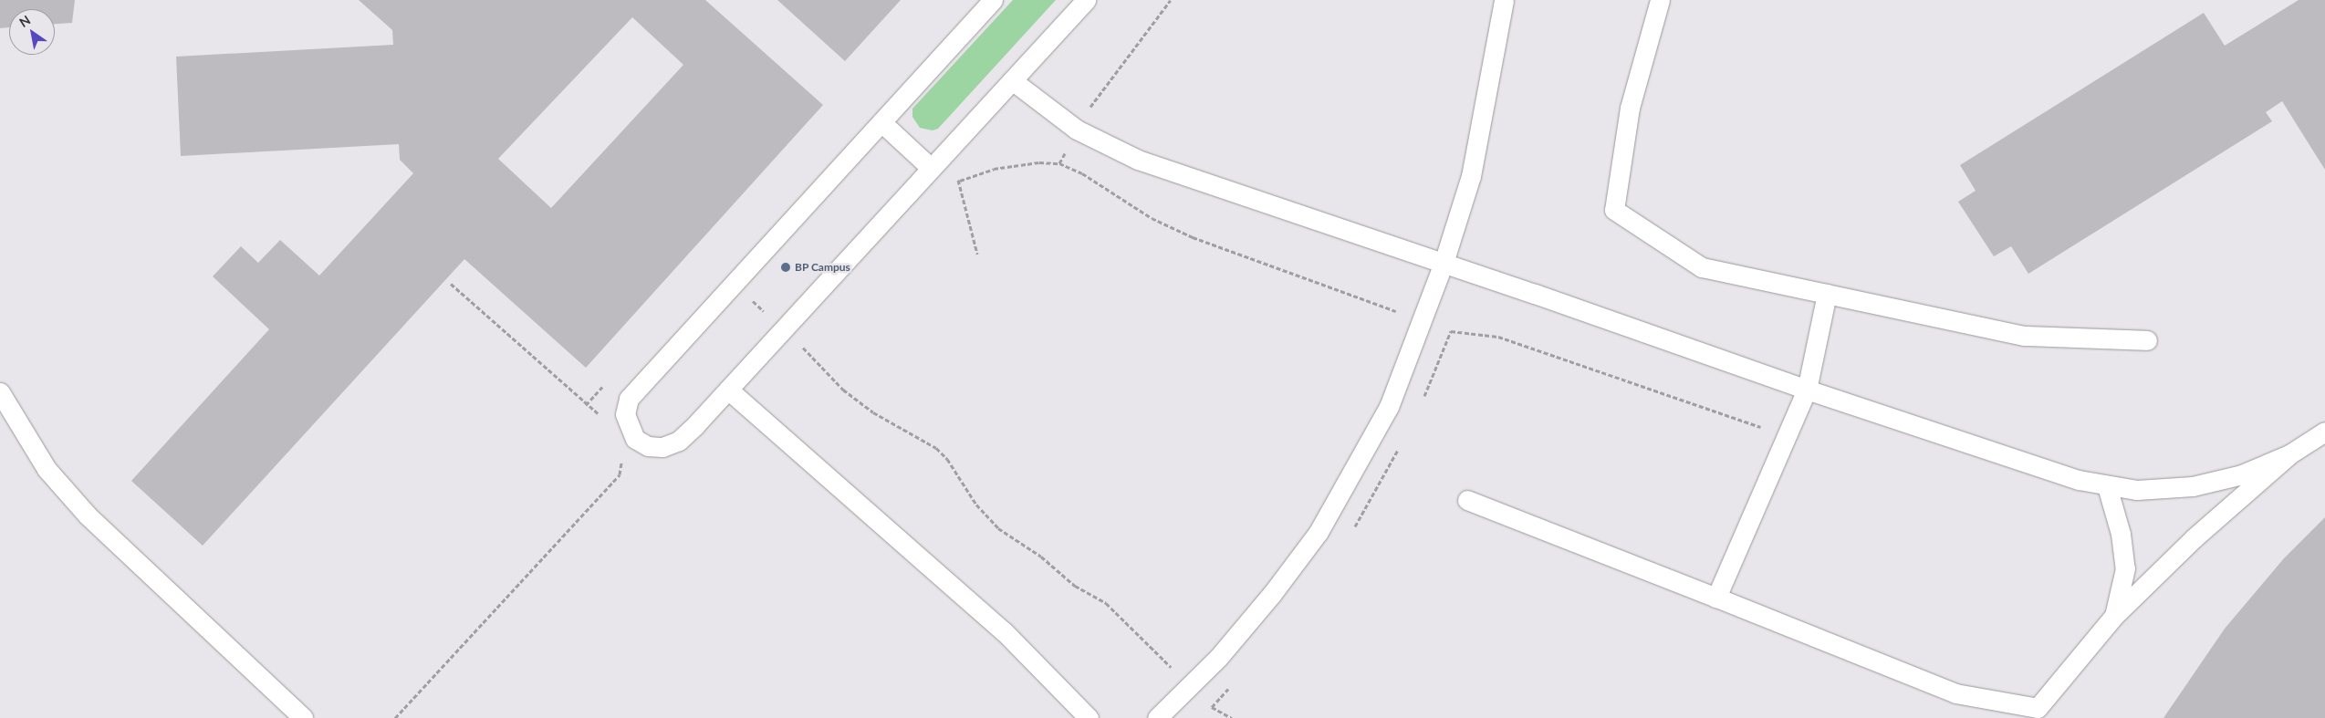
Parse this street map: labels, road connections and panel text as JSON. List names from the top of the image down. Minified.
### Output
{"places":["BP Campus"],"north":"top left"}
